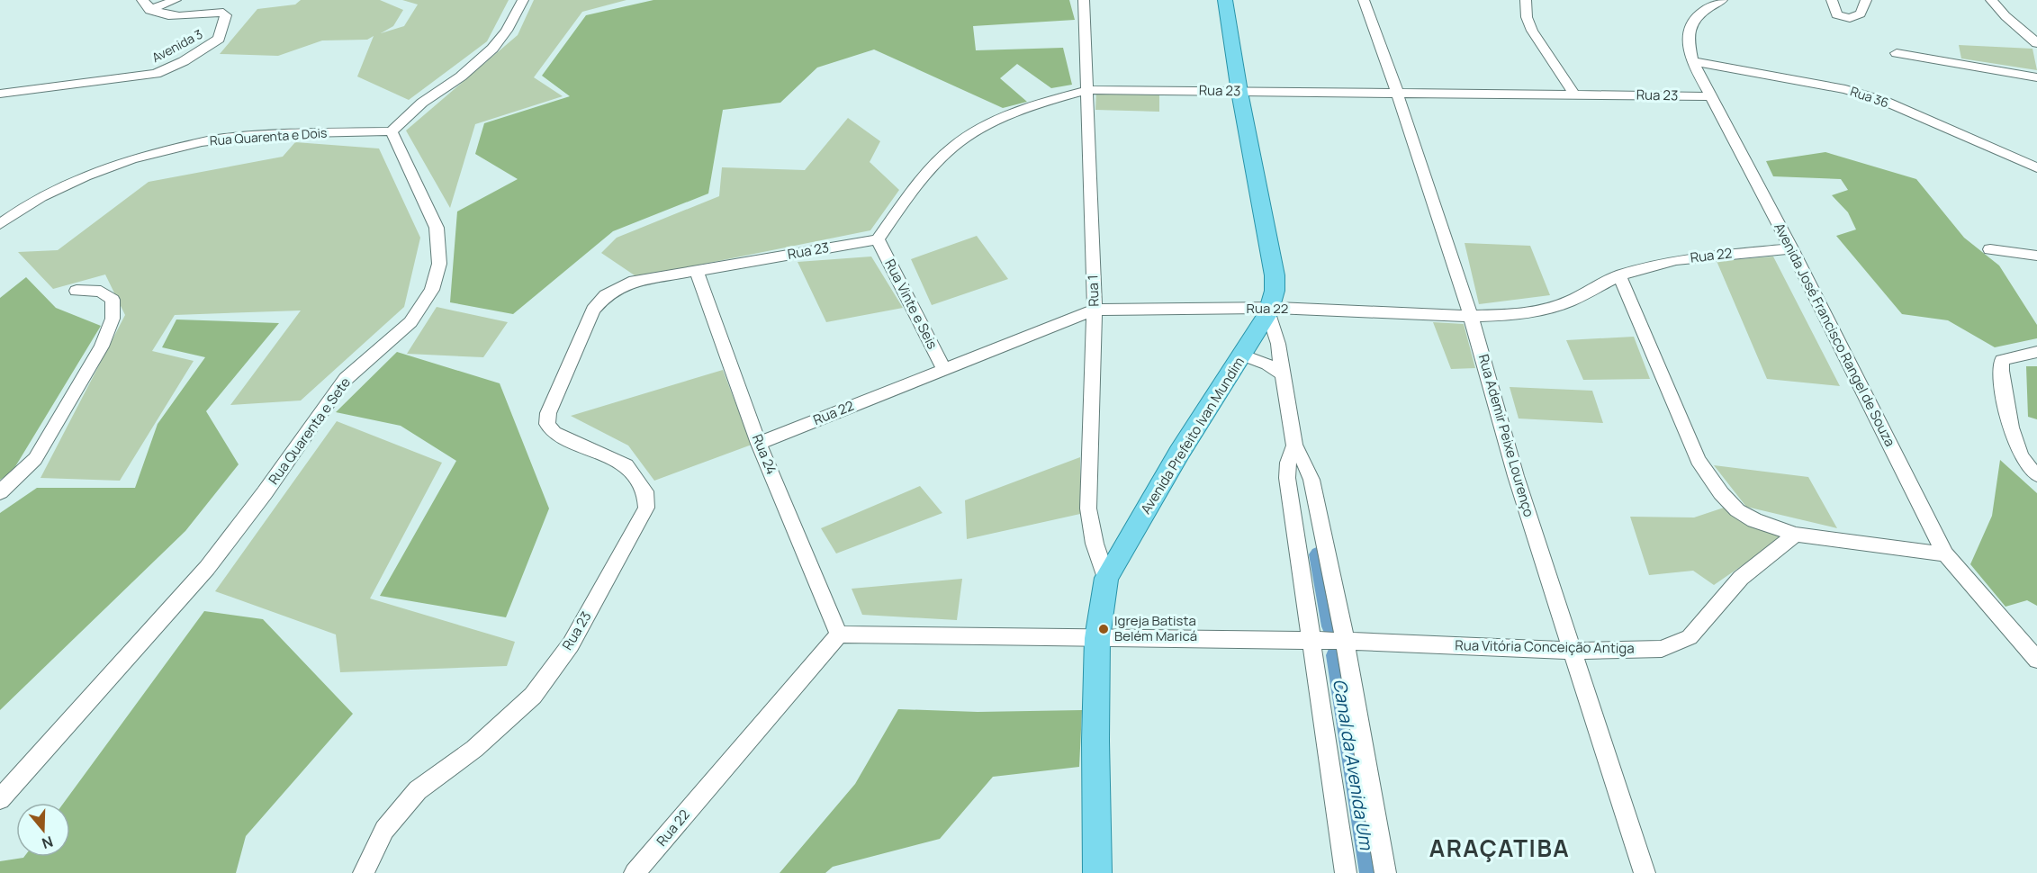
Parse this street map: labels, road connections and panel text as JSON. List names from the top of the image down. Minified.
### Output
{"streets":{"main road":["Avenida Prefeito Ivan Mundim"],"street":["Avenida 3","Rua 23","Rua 36","Rua Quarenta e Dois","Rua 22","Rua 1","Rua Vinte e Seis","Avenida José Francisco Rangel de Souza","Rua Quarenta e Sete","Rua Ademir Peixe Lourenço","Rua 24","Rua Vitória Conceição Antiga"]},"crossings":[["Rua 23","Rua 1"],["Rua 23","Rua Vinte e Seis"],["Rua 23","Avenida José Francisco Rangel de Souza"],["Rua 23","Avenida Prefeito Ivan Mundim"],["Rua 23","Rua Ademir Peixe Lourenço"],["Rua 23","Rua 24"],["Rua 36","Avenida José Francisco Rangel de Souza"],["Rua Quarenta e Dois","Rua Quarenta e Sete"],["Rua 22","Rua 1"],["Rua 22","Rua Vinte e Seis"],["Rua 22","Avenida José Francisco Rangel de Souza"],["Rua 22","Avenida Prefeito Ivan Mundim"],["Rua 22","Rua Ademir Peixe Lourenço"],["Rua 22","Rua 24"],["Rua 1","Avenida Prefeito Ivan Mundim"],["Avenida Prefeito Ivan Mundim","Rua Vitória Conceição Antiga"],["Rua Ademir Peixe Lourenço","Rua Vitória Conceição Antiga"]],"districts":["ARAÇATIBA"],"water":["Canal da Avenida Um"],"places":["Igreja Batista Belém Maricá"],"north":"bottom"}
